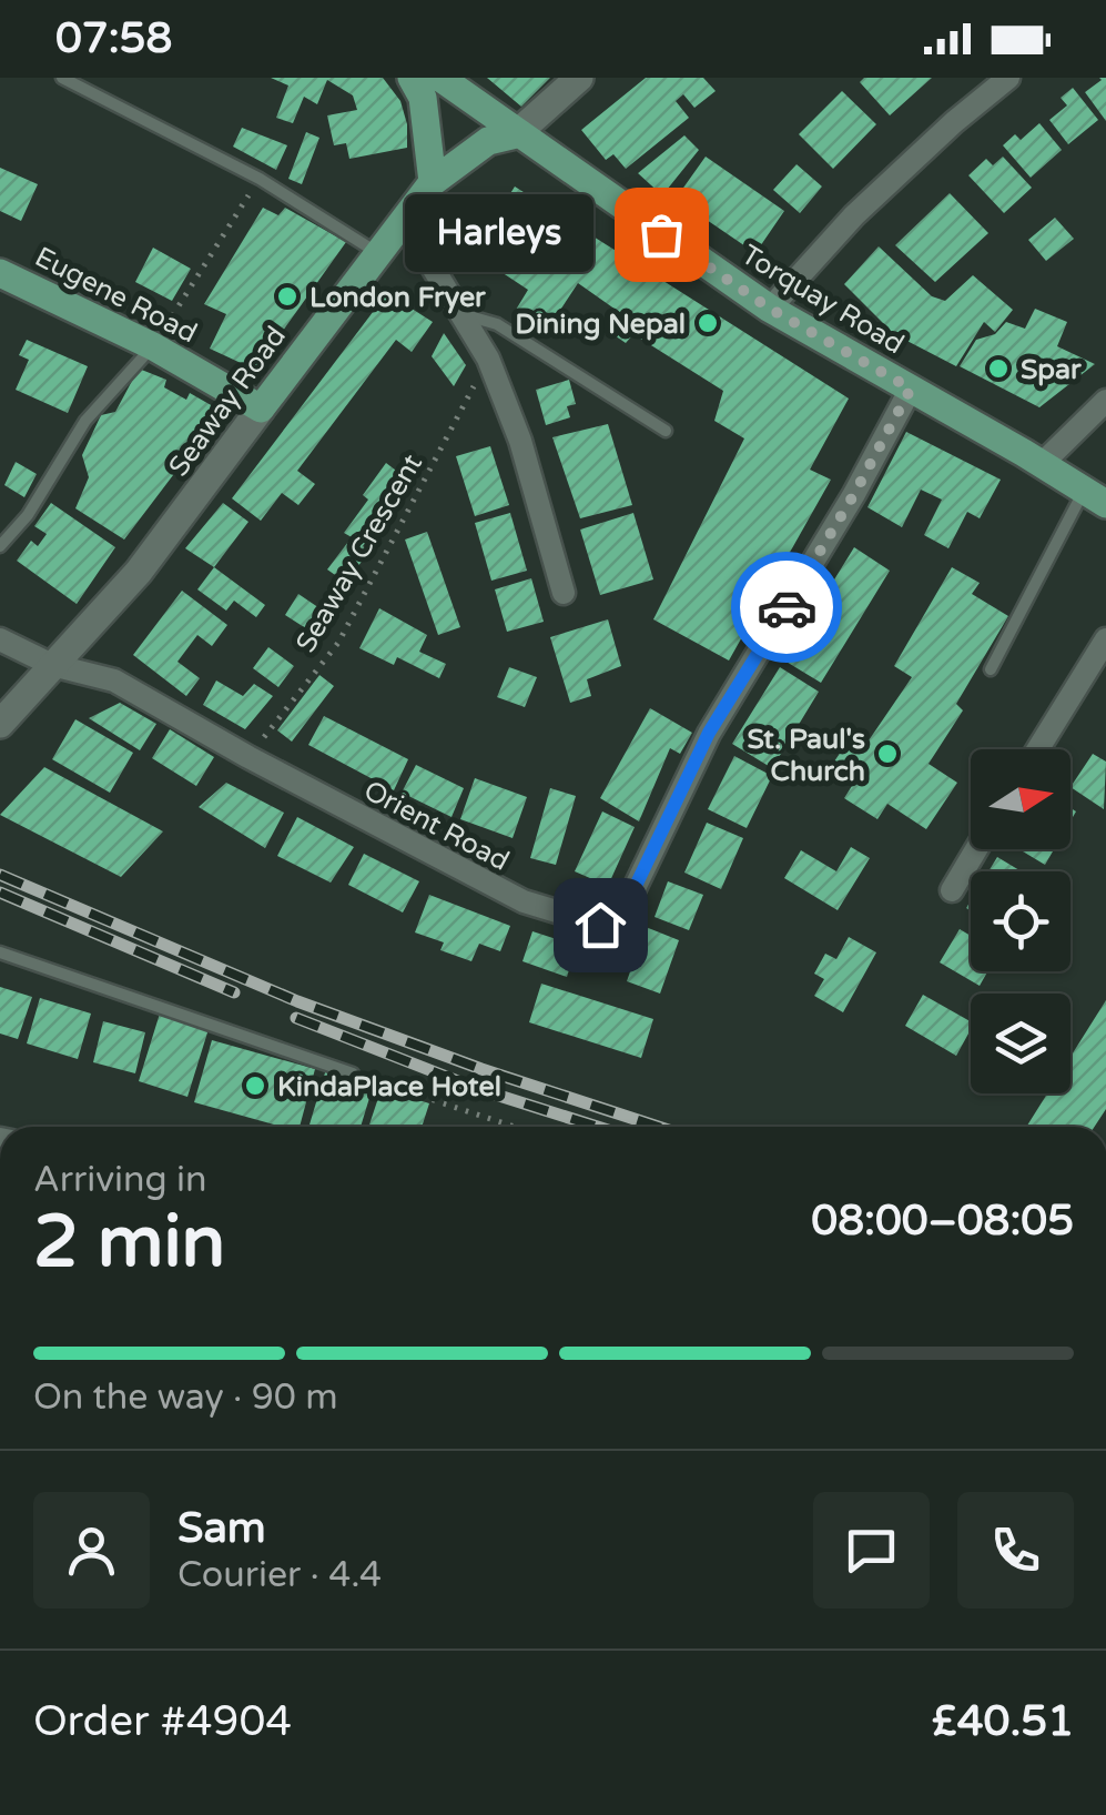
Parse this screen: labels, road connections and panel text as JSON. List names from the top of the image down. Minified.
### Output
{"streets":{"main road":["Eugene Road","Torquay Road","Seaway Road"],"street":["Orient Road"],"path":["Seaway Crescent"]},"crossings":[["Eugene Road","Seaway Road"],["Torquay Road","Seaway Road"],["Torquay Road","Orient Road"],["Seaway Road","Orient Road"],["Seaway Crescent","Orient Road"]],"places":["Harleys","London Fryer","Dining Nepal","Spar","St. Paul's Church","KindaPlace Hotel"],"north":"right","page":{"status":"07:58","bubble":"Harleys","heading":["2 min","Arriving in","08:00–08:05"],"panel":["Sam","Courier · 4.4","Order #4904","£40.51"],"bar":"On the way · 90 m"}}
